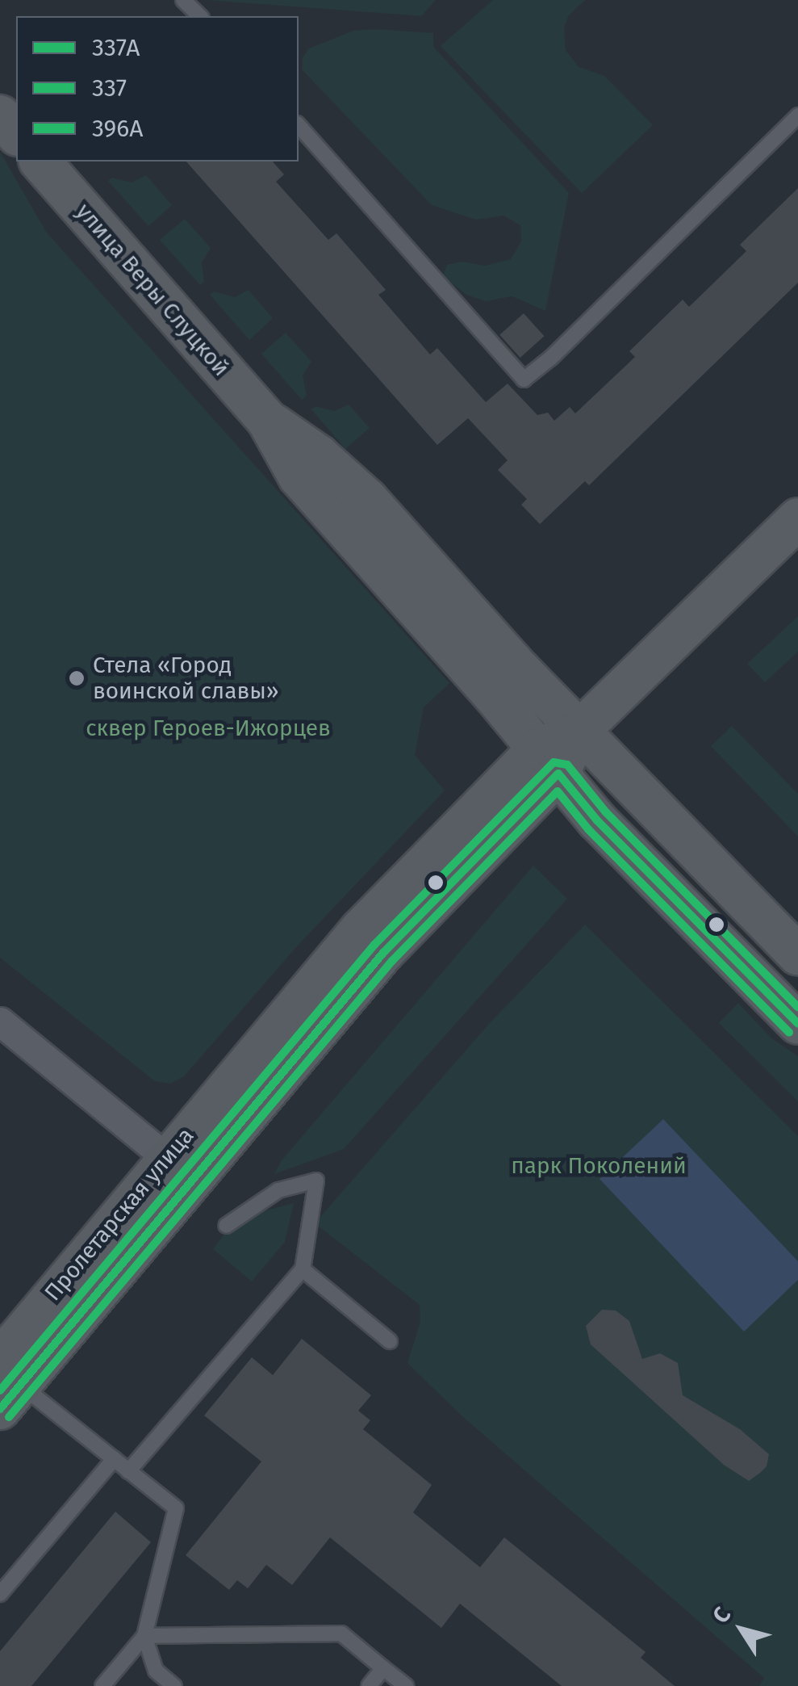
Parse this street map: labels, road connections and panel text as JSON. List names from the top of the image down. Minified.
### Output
{"streets":{"street":["улица Веры Слуцкой","Пролетарская улица"]},"crossings":[["улица Веры Слуцкой","Пролетарская улица"]],"parks":["сквер Героев-Ижорцев","парк Поколений"],"places":["Стела «Город воинской славы»"],"lines":["transit line 396А","transit line 337А","transit line 337"],"legend":["337А","337","396А"],"north":"top left"}
